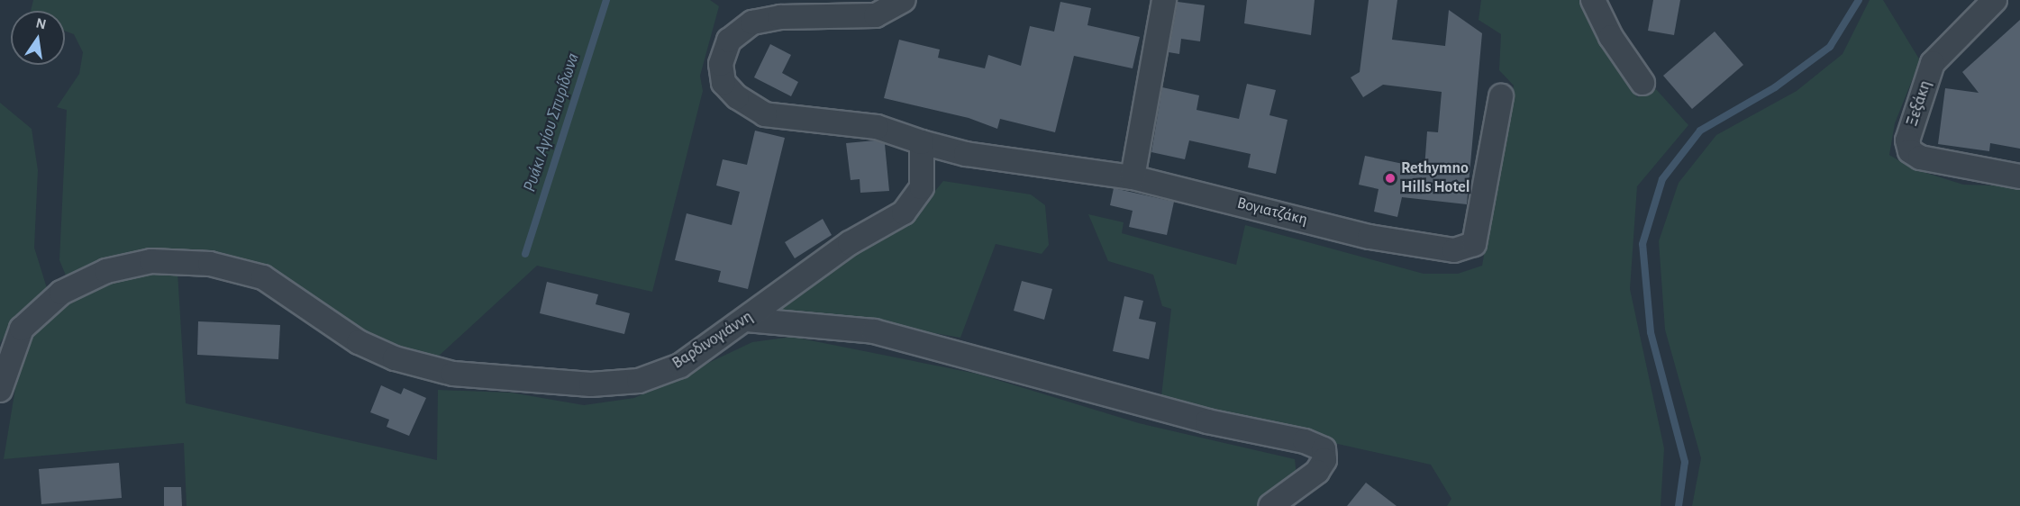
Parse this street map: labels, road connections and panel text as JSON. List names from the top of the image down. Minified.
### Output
{"streets":{"street":["Ξεξάκη","Βογιατζάκη","Βαρδινογιάννη"]},"crossings":[["Βογιατζάκη","Βαρδινογιάννη"]],"water":["Ρυάκι Αγίου Σπυρίδωνα"],"places":["Rethymno Hills Hotel"],"north":"top"}
